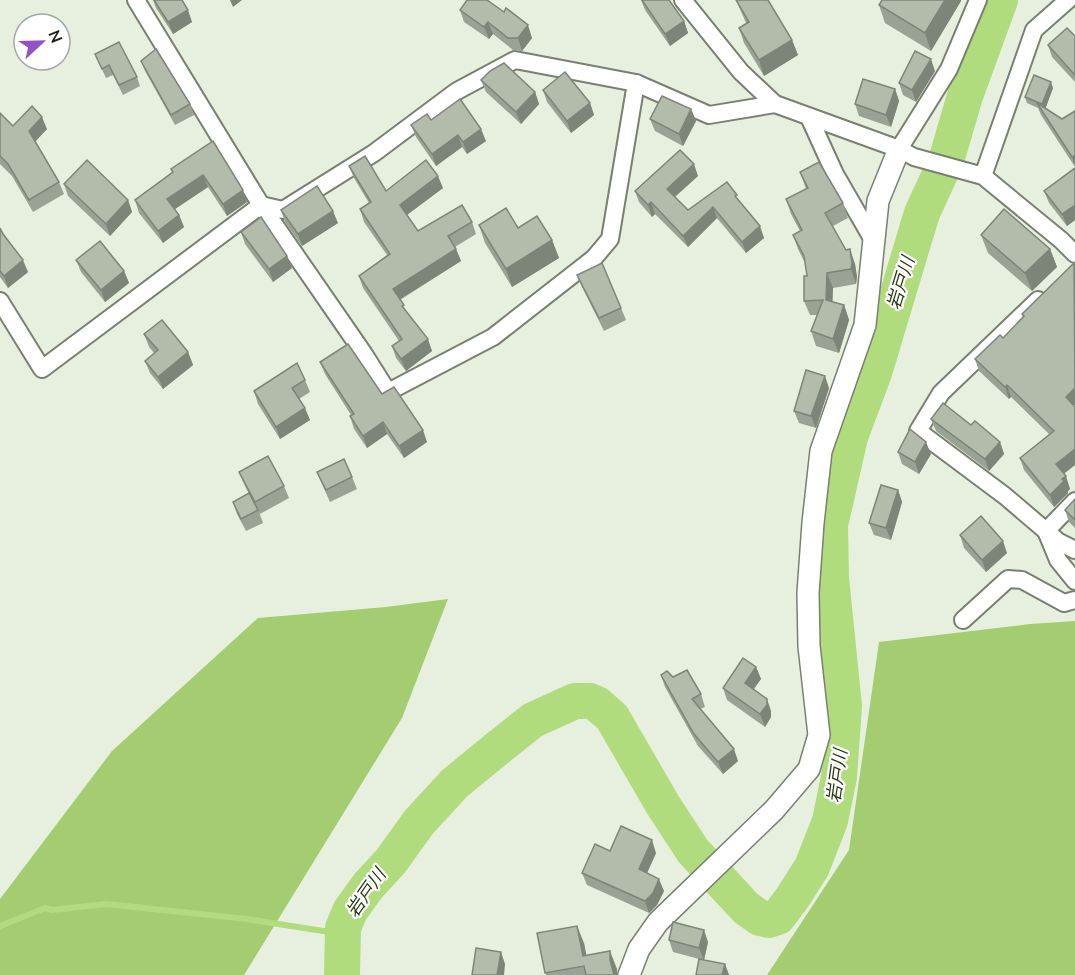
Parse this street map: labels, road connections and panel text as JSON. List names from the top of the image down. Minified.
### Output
{"water":["岩戸川"],"north":"right"}
